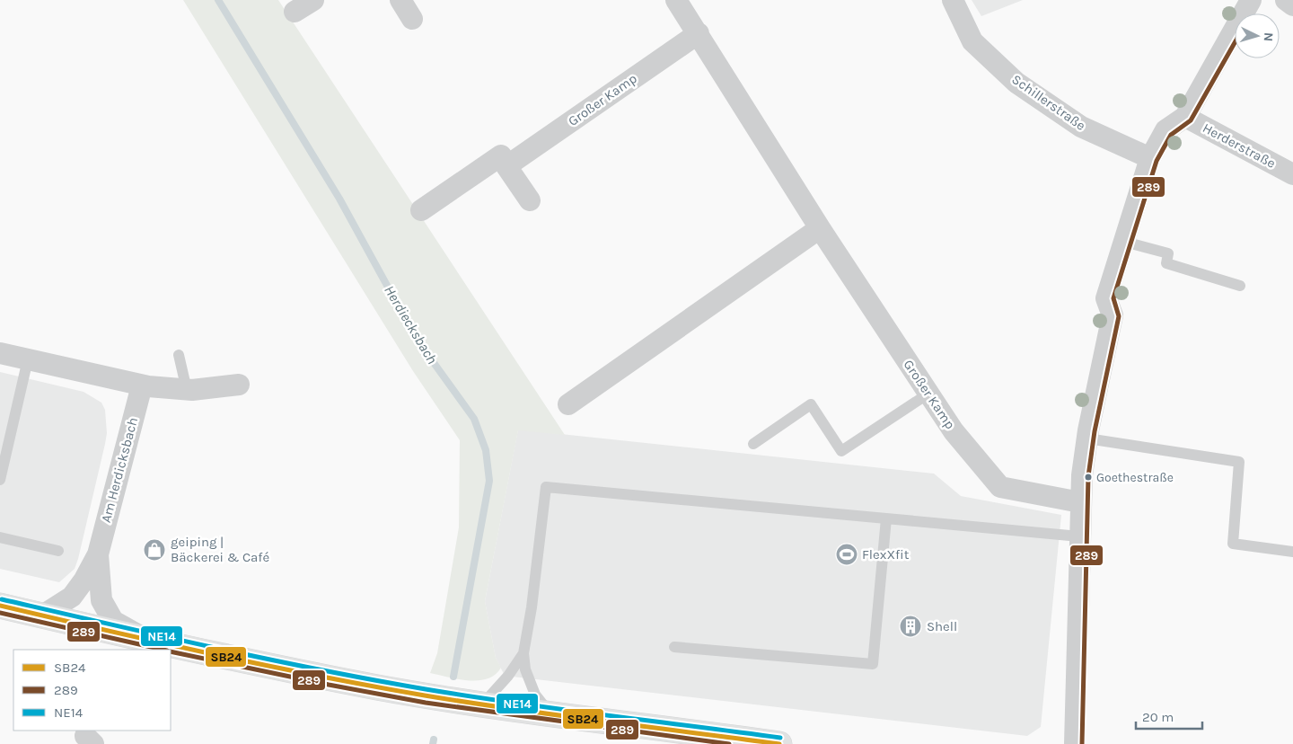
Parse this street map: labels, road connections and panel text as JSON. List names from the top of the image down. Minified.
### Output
{"streets":{"street":["Großer Kamp","Schillerstraße","Herderstraße","Am Herdicksbach"]},"water":["Herdiecksbach"],"places":{"other":["Goethestraße"],"shop":["geiping | Bäckerei & Café"],"sports":["FlexXfit"],"building":["Shell"]},"lines":["transit line 289","transit line NE14","transit line SB24"],"legend":["SB24","289","NE14"],"scale_bar":"20 m","north":"right"}
